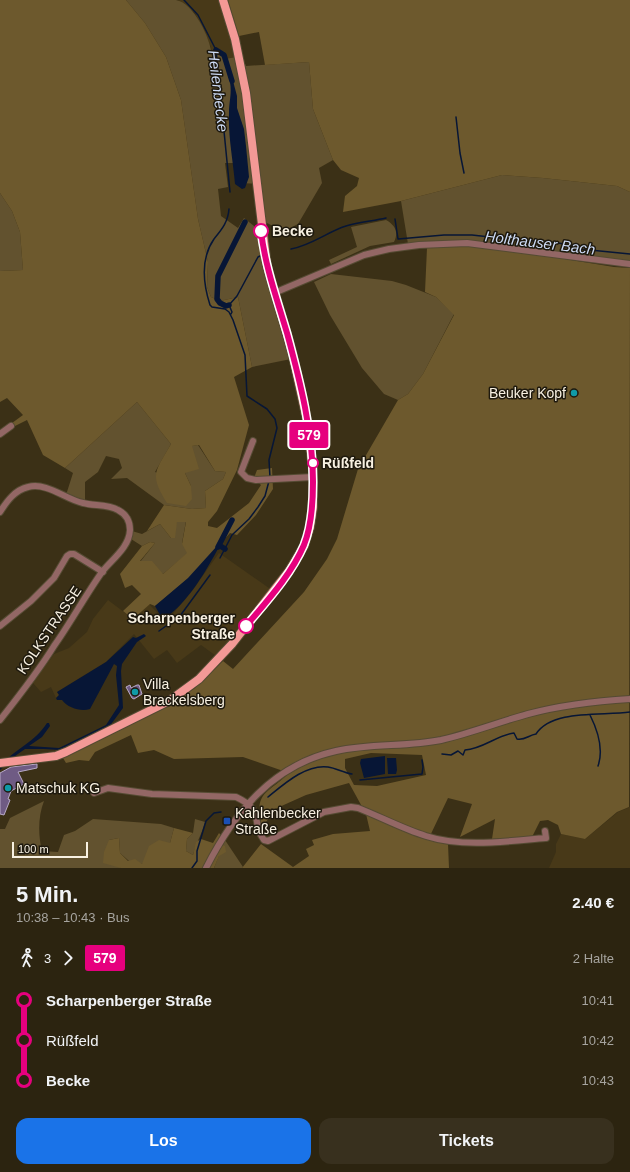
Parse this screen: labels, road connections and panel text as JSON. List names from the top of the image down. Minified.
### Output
{"streets":{"street":["KOLKSTRASSE"]},"water":["Heilenbecke","Holthauser Bach"],"places":{"other":["Becke","Beuker Kopf","Rüßfeld","Scharpenberger Straße","Villa Brackelsberg","Matschuk KG"],"transit":["Kahlenbecker Straße"]},"lines":["bus line 579"],"scale_bar":"100 m","page":{"on_map":"579","scale":"100 m","heading":["5 Min.","10:38 – 10:43 · Bus","2.40 €"],"legs":["3","579","2 Halte"],"list":[{"name":"Scharpenberger Straße","value":"10:41"},{"name":"Rüßfeld","value":"10:42"},{"name":"Becke","value":"10:43"}],"buttons":["Los","Tickets"]}}
